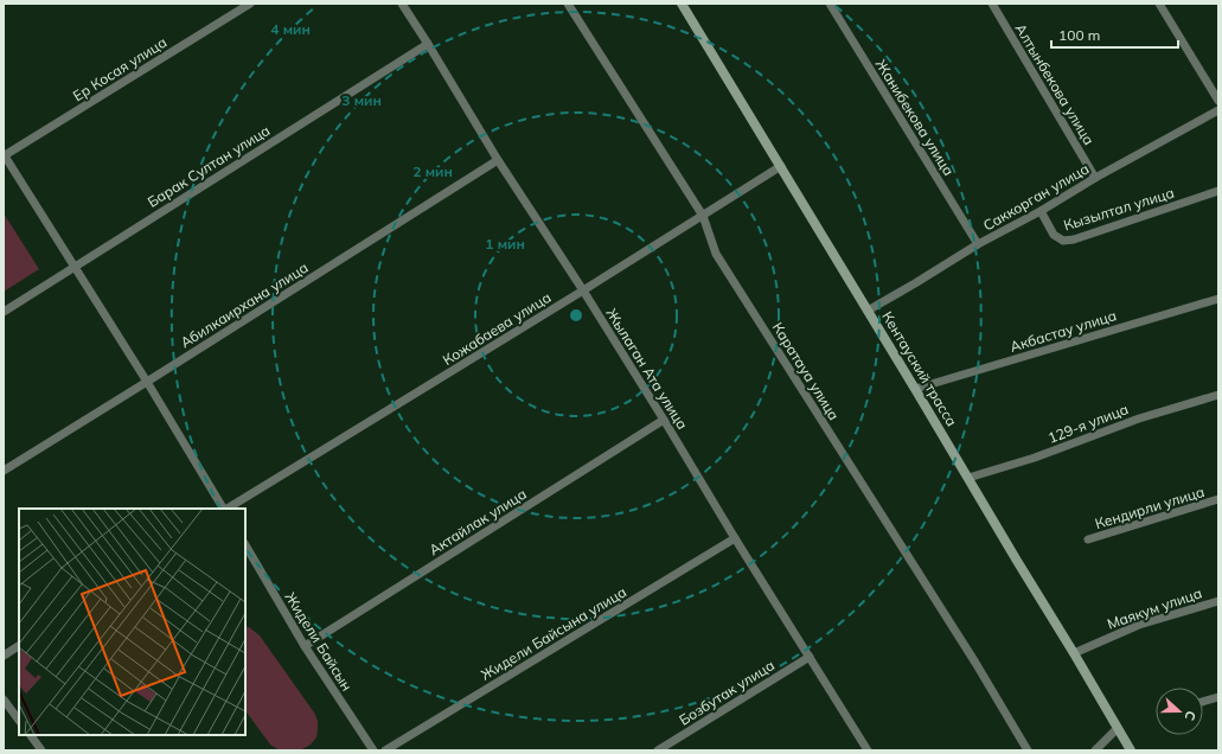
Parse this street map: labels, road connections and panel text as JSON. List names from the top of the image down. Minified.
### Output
{"streets":{"main road":["Кентауский трасса"],"street":["Ер Косая улица","Алтынбекова улица","Жанибекова улица","Барак Султан улица","Саккорган улица","Кызылтал улица","Абилкаирхана улица","Кожабаева улица","Акбастау улица","Жылаган Ата улица","Каратауа улица","129-я улица","Кендирли улица","Актайлак улица","Маякум улица","Жидели Байсына улица","Жидели Байсын","Бозбутак улица"]},"crossings":[["Алтынбекова улица","Саккорган улица"],["Жанибекова улица","Саккорган улица"],["Барак Султан улица","Жылаган Ата улица"],["Саккорган улица","Кызылтал улица"],["Саккорган улица","Кентауский трасса"],["Абилкаирхана улица","Жылаган Ата улица"],["Кожабаева улица","Жылаган Ата улица"],["Кожабаева улица","Кентауский трасса"],["Кожабаева улица","Каратауа улица"],["Акбастау улица","Кентауский трасса"],["Жылаган Ата улица","Актайлак улица"],["Жылаган Ата улица","Жидели Байсына улица"],["Жылаган Ата улица","Бозбутак улица"],["Кентауский трасса","129-я улица"],["Кентауский трасса","Маякум улица"],["Актайлак улица","Жидели Байсын"]],"scale_bar":"100 m","north":"right","rings":["4 мин","3 мин","2 мин","1 мин"]}
